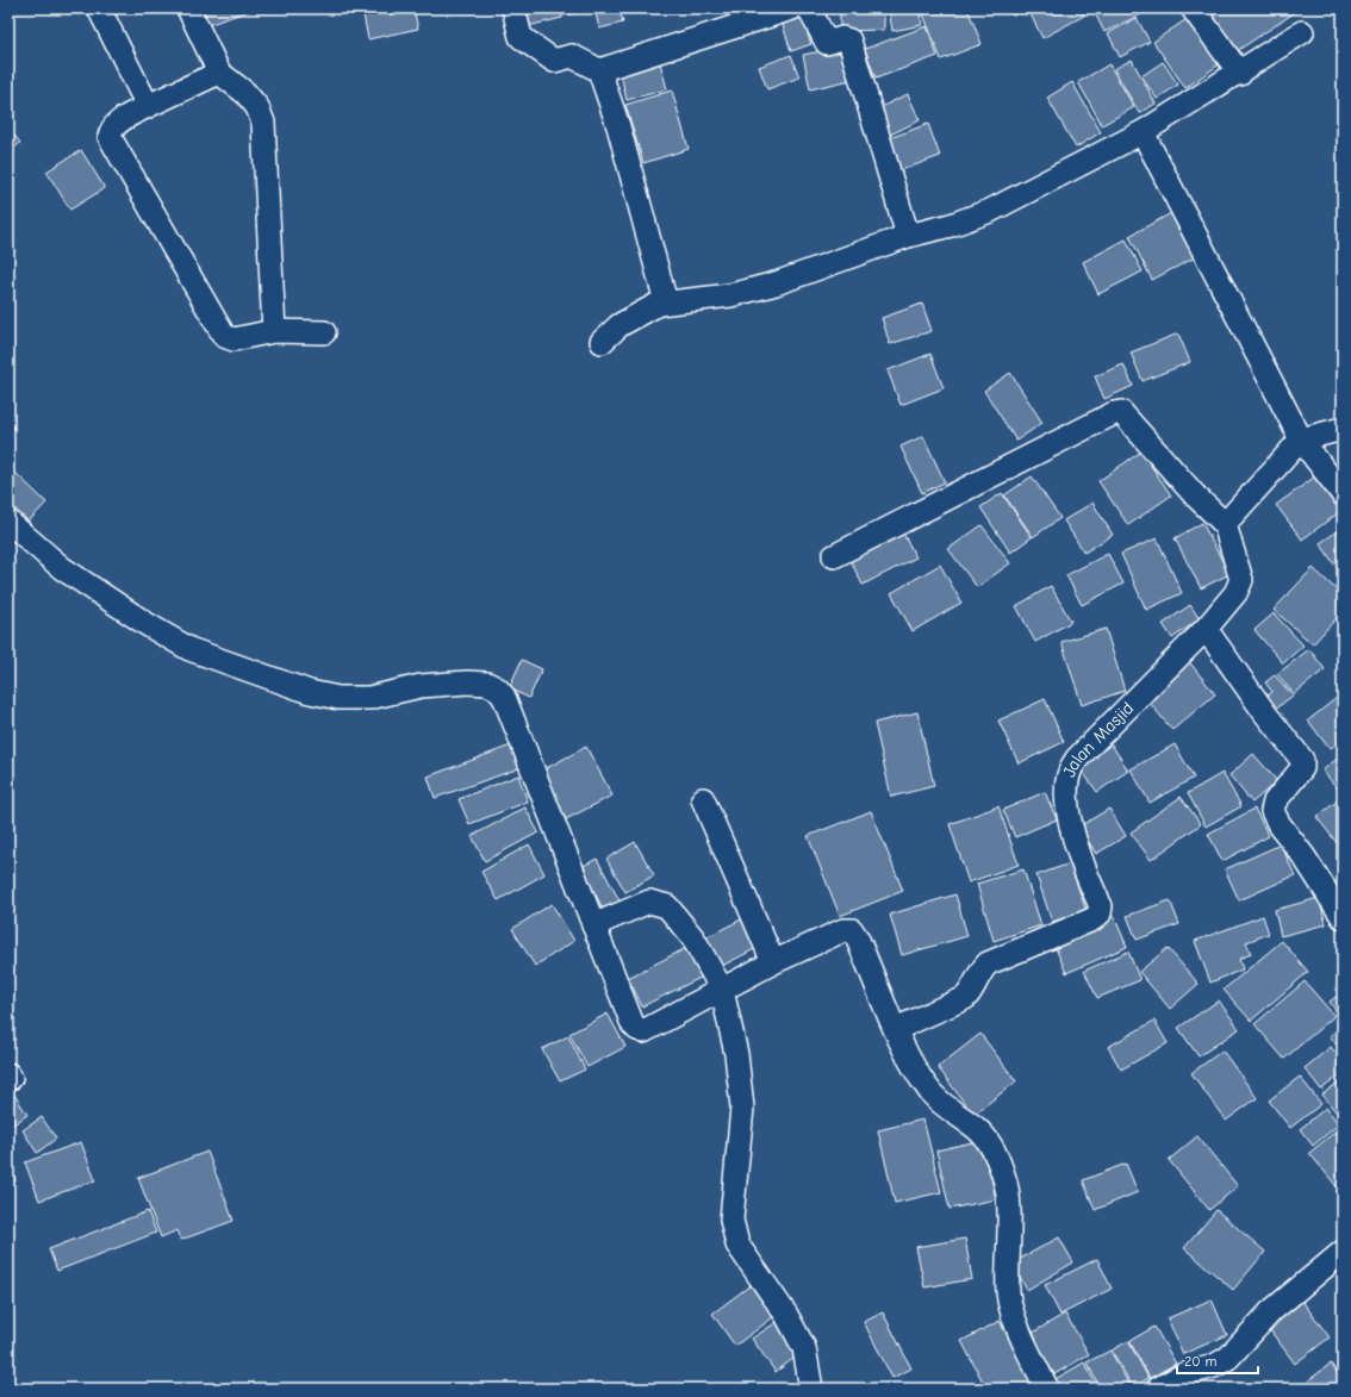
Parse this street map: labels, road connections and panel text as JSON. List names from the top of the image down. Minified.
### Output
{"streets":{"street":["Jalan Masjid"]},"scale_bar":"20 m"}
